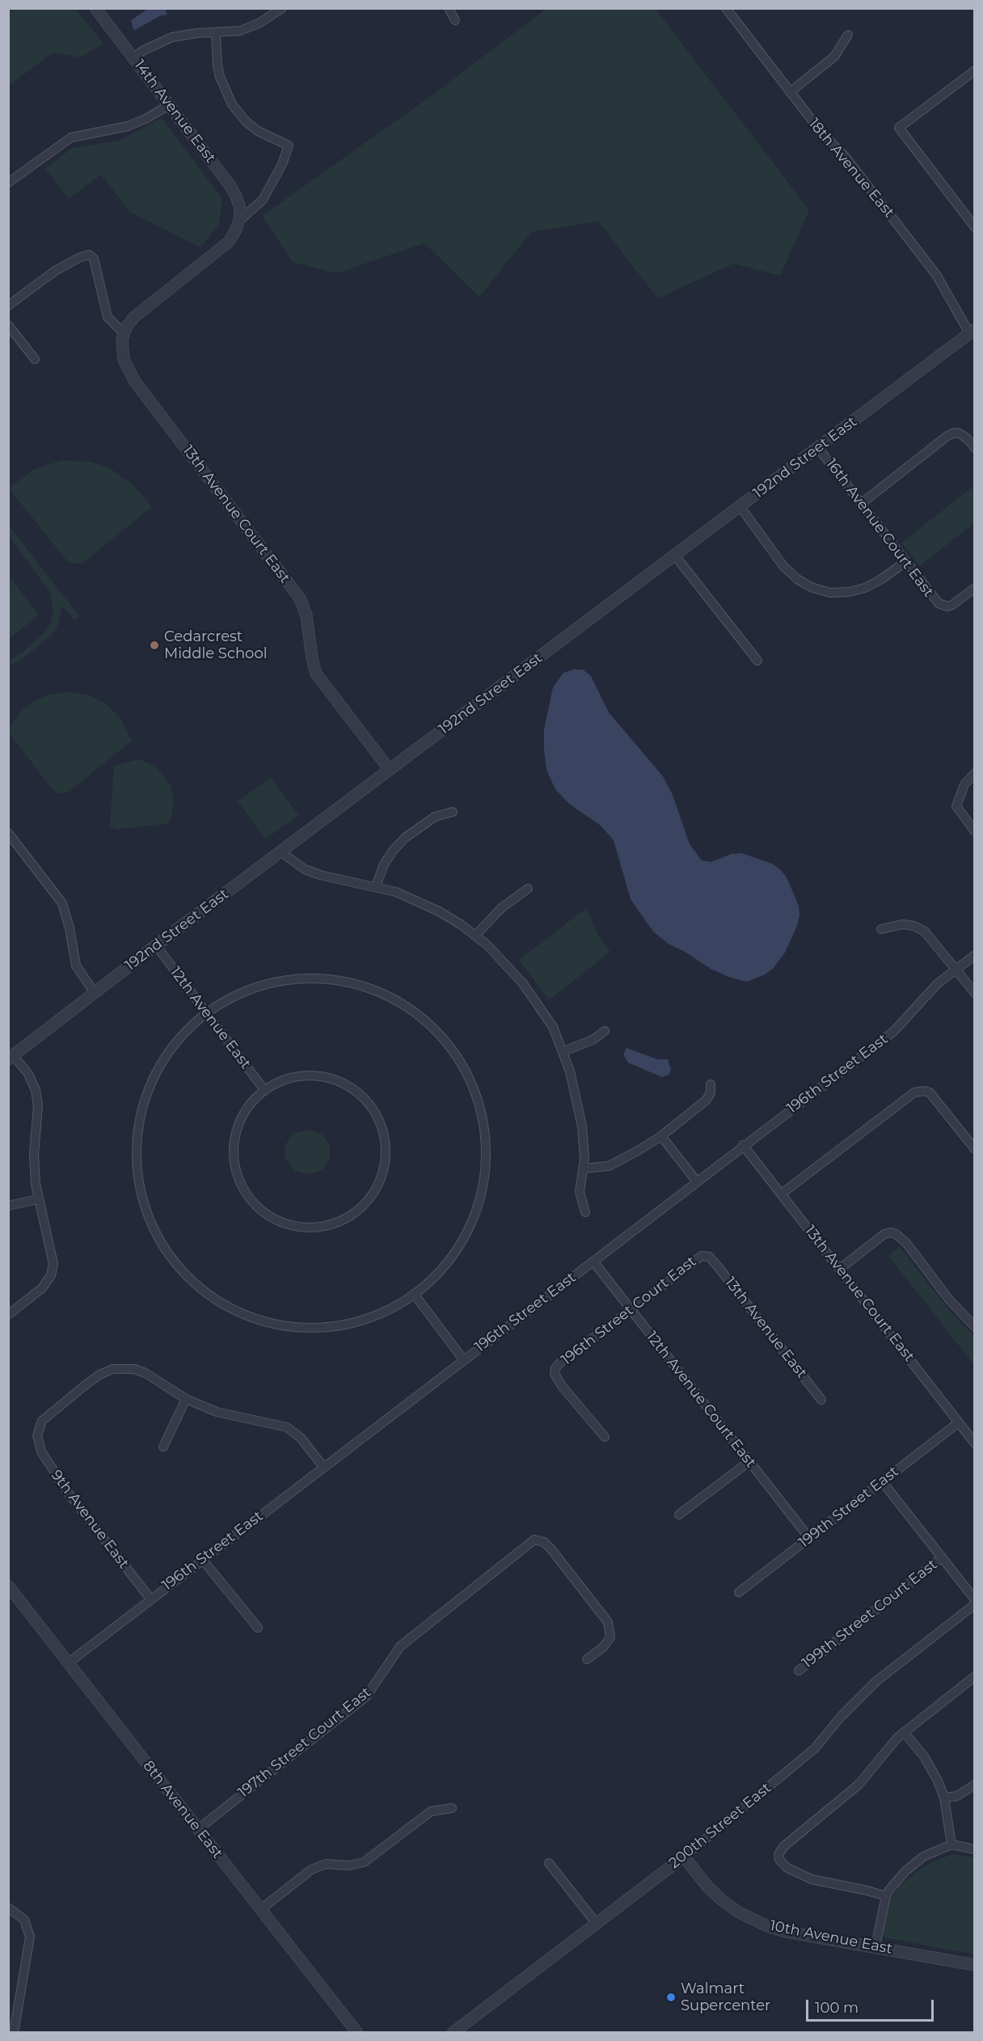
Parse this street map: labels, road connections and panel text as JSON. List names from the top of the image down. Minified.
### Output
{"streets":{"street":["14th Avenue East","18th Avenue East","192nd Street East","13th Avenue Court East","16th Avenue Court East","12th Avenue East","196th Street East","196th Street Court East","13th Avenue East","12th Avenue Court East","199th Street East","9th Avenue East","199th Street Court East","197th Street Court East","8th Avenue East","200th Street East","10th Avenue East"]},"crossings":[["18th Avenue East","192nd Street East"],["192nd Street East","13th Avenue Court East"],["192nd Street East","16th Avenue Court East"],["192nd Street East","12th Avenue East"],["13th Avenue Court East","196th Street East"],["13th Avenue Court East","199th Street East"],["196th Street East","12th Avenue Court East"],["196th Street East","9th Avenue East"],["196th Street East","8th Avenue East"],["196th Street Court East","13th Avenue East"],["196th Street Court East","12th Avenue Court East"],["12th Avenue Court East","199th Street East"],["197th Street Court East","8th Avenue East"],["200th Street East","10th Avenue East"]],"places":["Cedarcrest Middle School","Walmart Supercenter"],"scale_bar":"100 m"}
